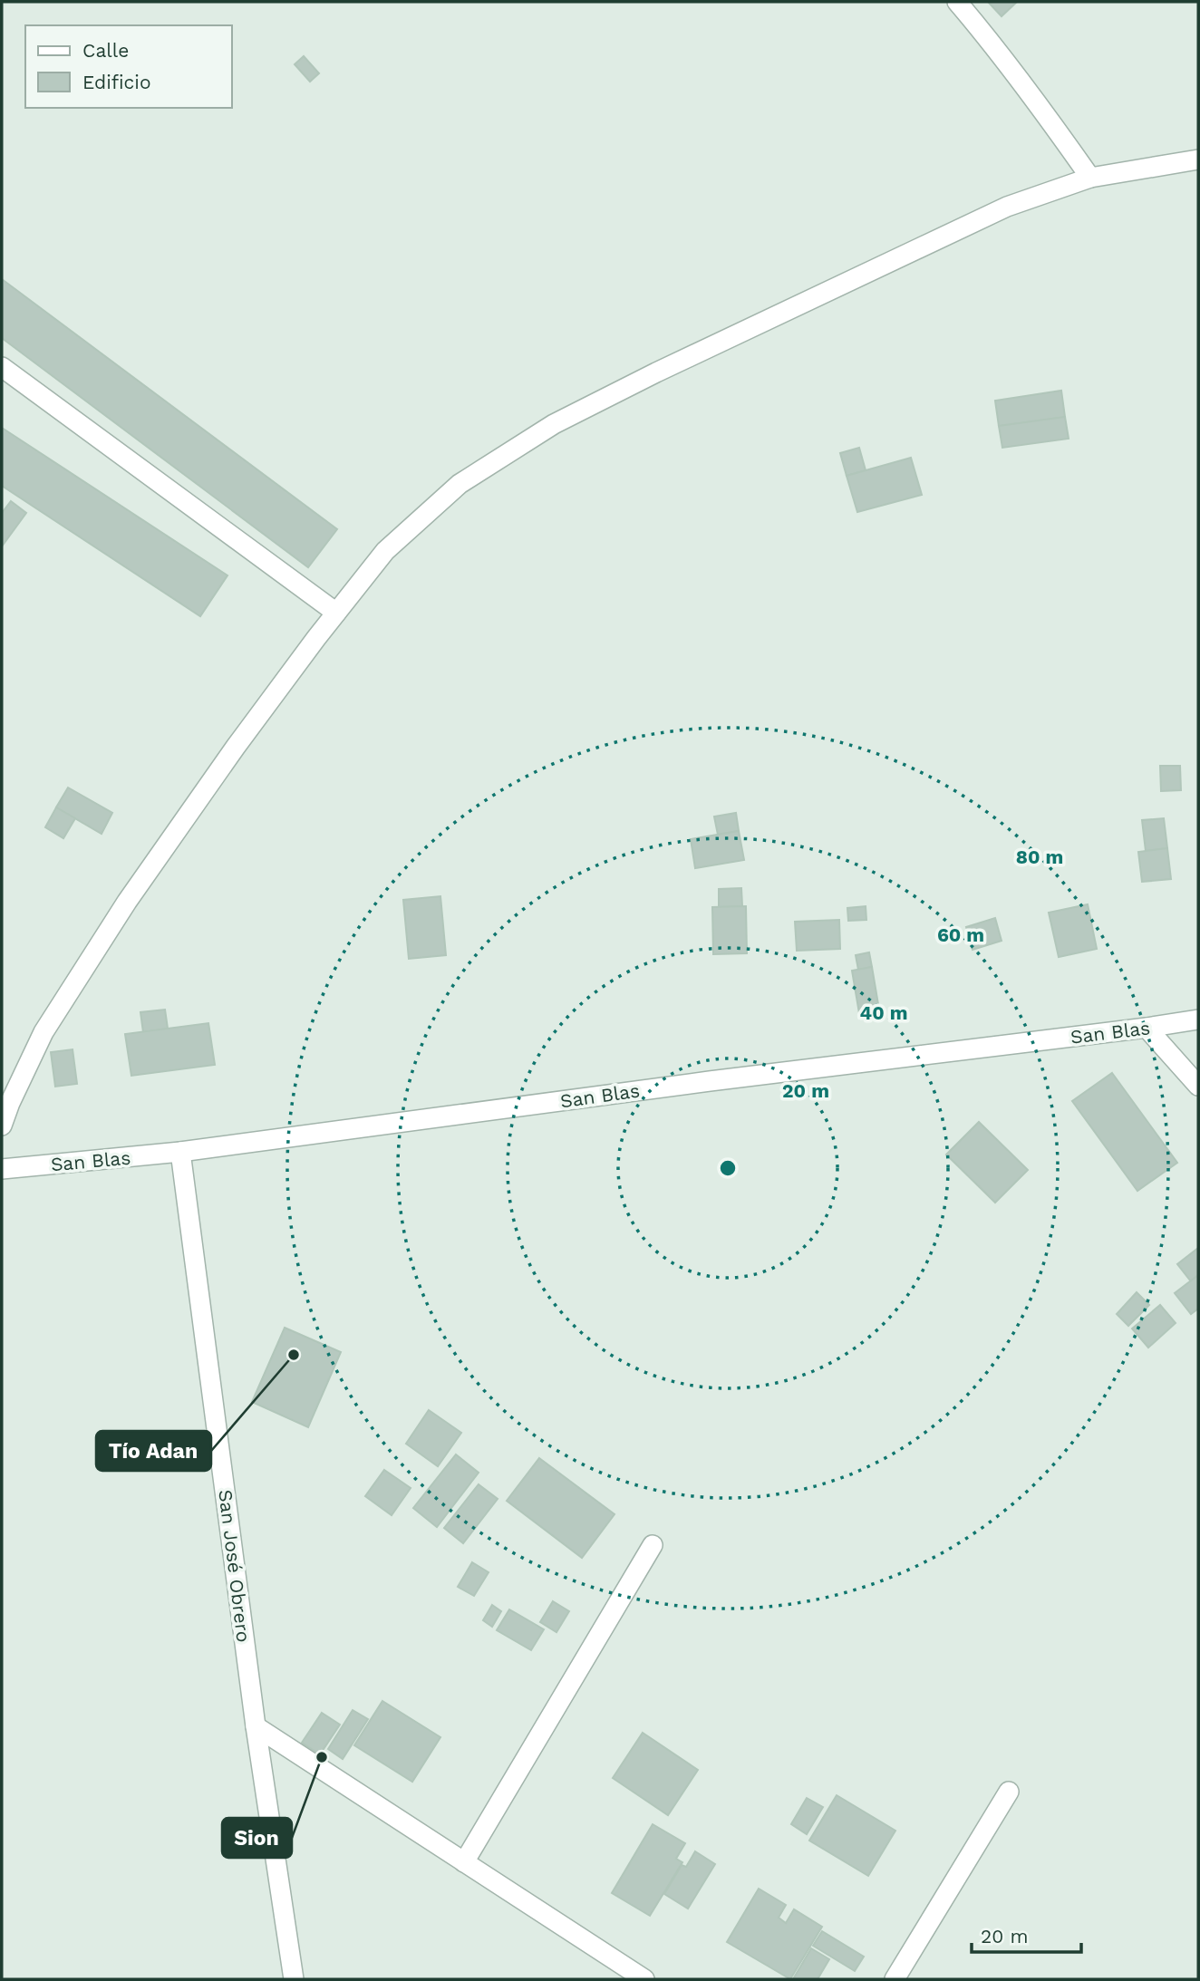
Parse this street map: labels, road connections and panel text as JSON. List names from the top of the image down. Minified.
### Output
{"streets":{"street":["San Blas","San José Obrero"]},"crossings":[["San Blas","San José Obrero"]],"places":["Tío Adan","Sion"],"legend":["Calle","Edificio"],"scale_bar":"20 m","rings":["80 m","60 m","40 m","20 m"]}
